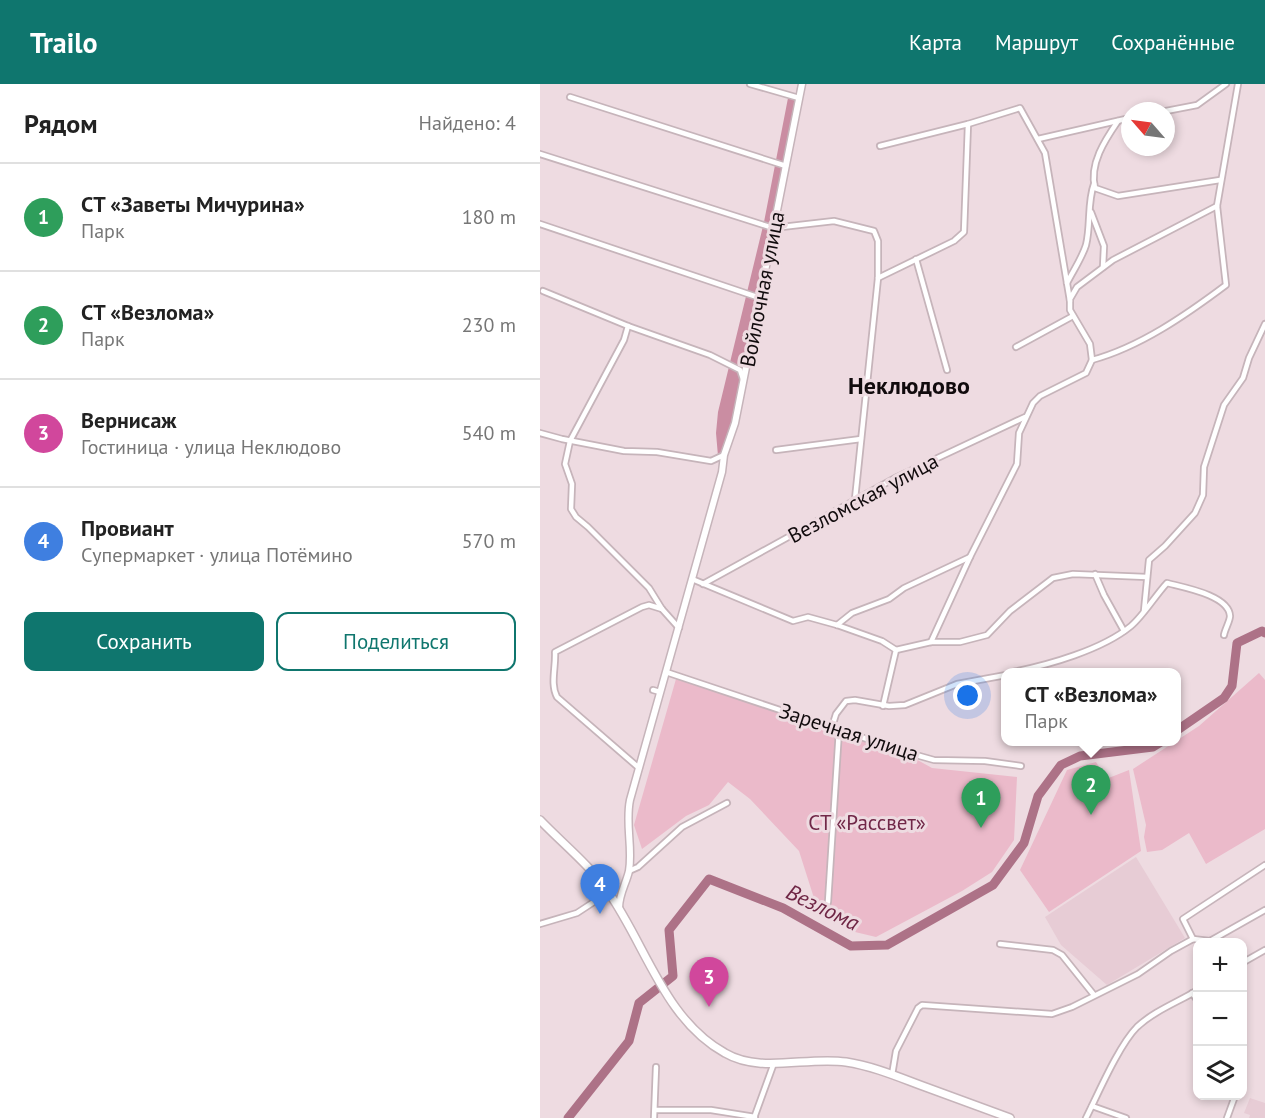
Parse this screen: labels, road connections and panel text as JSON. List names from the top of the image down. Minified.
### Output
{"streets":{"street":["Войлочная улица","Везломская улица","Заречная улица"]},"crossings":[["Войлочная улица","Заречная улица"]],"districts":["Неклюдово"],"water":["Везлома"],"parks":["СТ «Рассвет»"],"north":"top left","page":{"header":"Trailo","nav":["Карта","Маршрут","Сохранённые"],"heading":["Рядом","Найдено: 4"],"list":[{"mark":"1","name":"СТ «Заветы Мичурина»","note":"Парк","value":"180 m"},{"mark":"2","name":"СТ «Везлома»","note":"Парк","value":"230 m"},{"mark":"3","name":"Вернисаж","note":"Гостиница · улица Неклюдово","value":"540 m"},{"mark":"4","name":"Провиант","note":"Супермаркет · улица Потёмино","value":"570 m"}],"buttons":["Сохранить","Поделиться"],"popup":["СТ «Везлома»","Парк"],"pins":["2","1","4","3"],"map_buttons":["+","−"]}}
